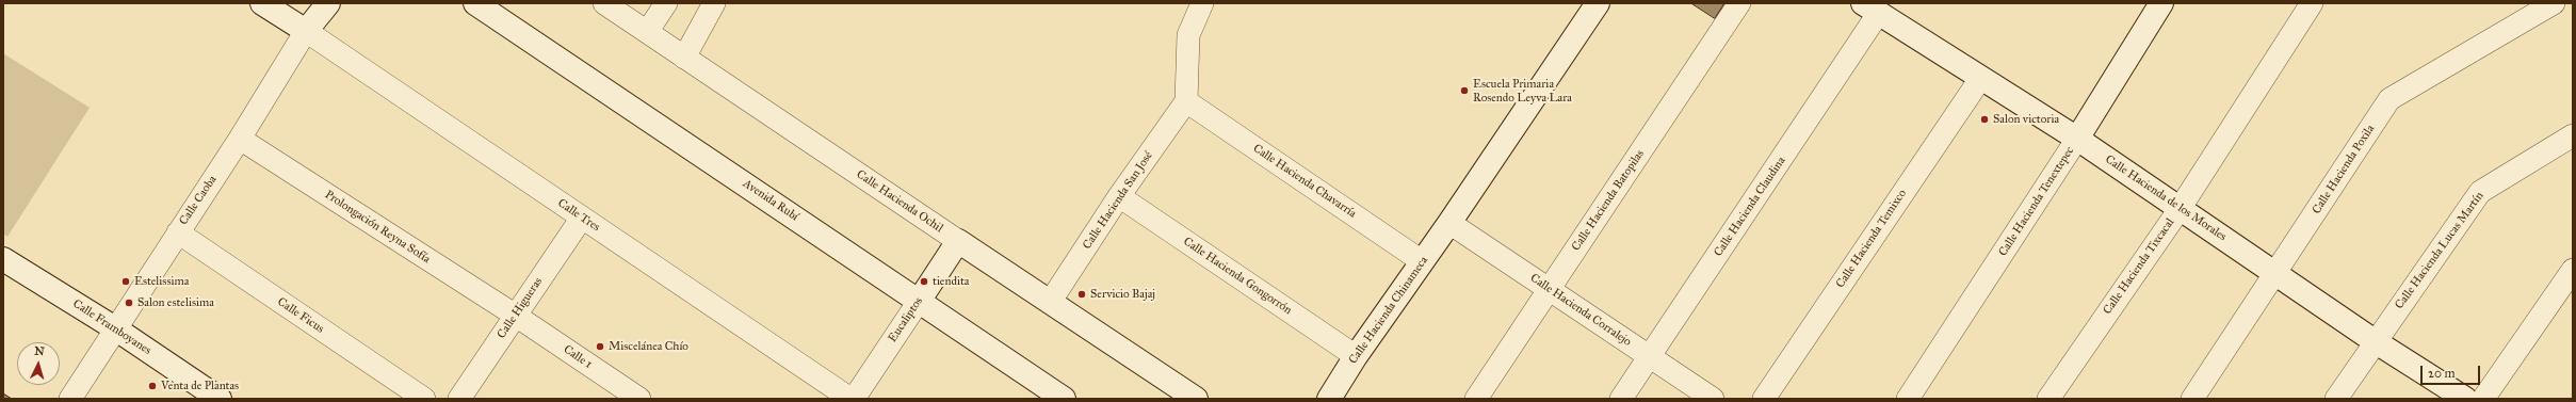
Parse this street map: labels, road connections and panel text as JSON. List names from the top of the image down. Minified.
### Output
{"streets":{"street":["Calle Hacienda Poxila","Calle Hacienda Chavarría","Calle Hacienda de los Morales","Calle Caoba","Avenida Rubí","Calle Hacienda San José","Calle Hacienda Batopilas","Calle Hacienda Ochil","Calle Hacienda Tenextepec","Calle Hacienda Claudina","Calle Tres","Prolongación Reyna Sofía","Calle Hacienda Temixco","Calle Hacienda Lucas Martín","Calle Hacienda Tixcacal","Calle Hacienda Gongorrón","Calle Higueras","Calle Hacienda Chinameca","Calle Hacienda Corralejo","Calle Ficus","Eucaliptos","Calle Framboyanes","Calle 1"]},"crossings":[["Calle Hacienda Poxila","Calle Hacienda de los Morales"],["Calle Hacienda Chavarría","Calle Hacienda San José"],["Calle Hacienda Chavarría","Calle Hacienda Chinameca"],["Calle Hacienda de los Morales","Calle Hacienda Tenextepec"],["Calle Hacienda de los Morales","Calle Hacienda Claudina"],["Calle Hacienda de los Morales","Calle Hacienda Temixco"],["Calle Hacienda de los Morales","Calle Hacienda Lucas Martín"],["Calle Hacienda de los Morales","Calle Hacienda Tixcacal"],["Calle Caoba","Calle Tres"],["Calle Caoba","Prolongación Reyna Sofía"],["Calle Caoba","Calle Ficus"],["Calle Caoba","Calle Framboyanes"],["Avenida Rubí","Eucaliptos"],["Calle Hacienda San José","Calle Hacienda Ochil"],["Calle Hacienda San José","Calle Hacienda Gongorrón"],["Calle Hacienda Batopilas","Calle Hacienda Corralejo"],["Calle Hacienda Ochil","Eucaliptos"],["Calle Hacienda Claudina","Calle Hacienda Corralejo"],["Calle Tres","Calle Higueras"],["Prolongación Reyna Sofía","Calle Higueras"],["Prolongación Reyna Sofía","Calle 1"],["Calle Hacienda Gongorrón","Calle Hacienda Chinameca"],["Calle Higueras","Calle 1"],["Calle Hacienda Chinameca","Calle Hacienda Corralejo"]],"places":["Escuela Primaria Rosendo Leyva Lara","Salon victoria","Estelissima","tiendita","Servicio Bajaj","Salon estelisima","Miscelánea Chío","Venta de Plantas"],"scale_bar":"20 m","north":"top"}
